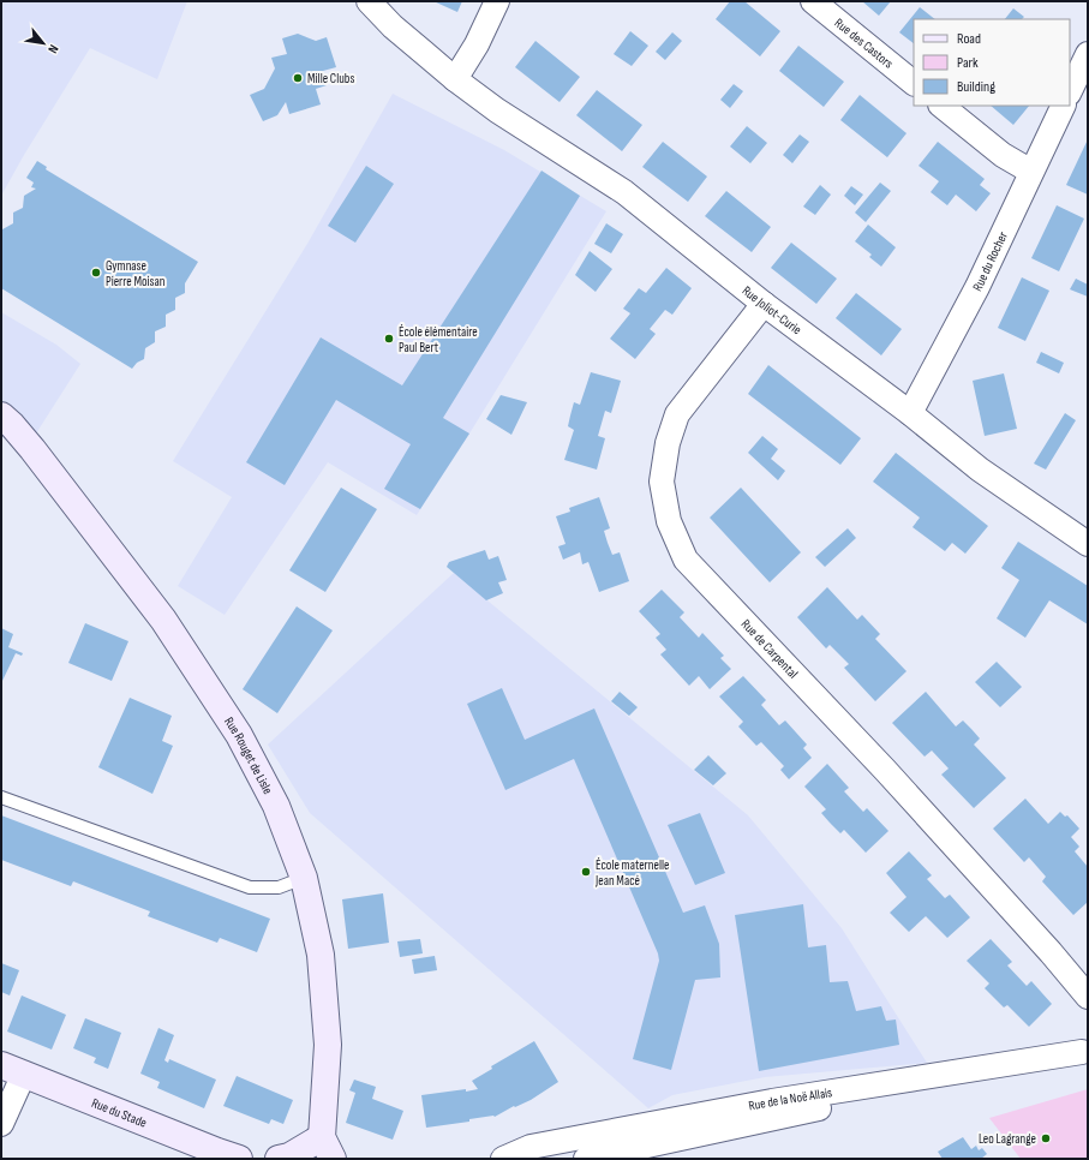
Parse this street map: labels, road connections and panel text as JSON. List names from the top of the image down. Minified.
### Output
{"streets":{"street":["Rue des Castors","Rue du Rocher","Rue Joliot-Curie","Rue de Carpental","Rue Rouget de Lisle","Rue de la Noë Allais","Rue du Stade"]},"crossings":[["Rue du Rocher","Rue Joliot-Curie"],["Rue Joliot-Curie","Rue de Carpental"]],"places":["Mille Clubs","Gymnase Pierre Moisan","École élémentaire Paul Bert","École maternelle Jean Macé","Leo Lagrange"],"legend":["Road","Park","Building"],"north":"bottom right"}
